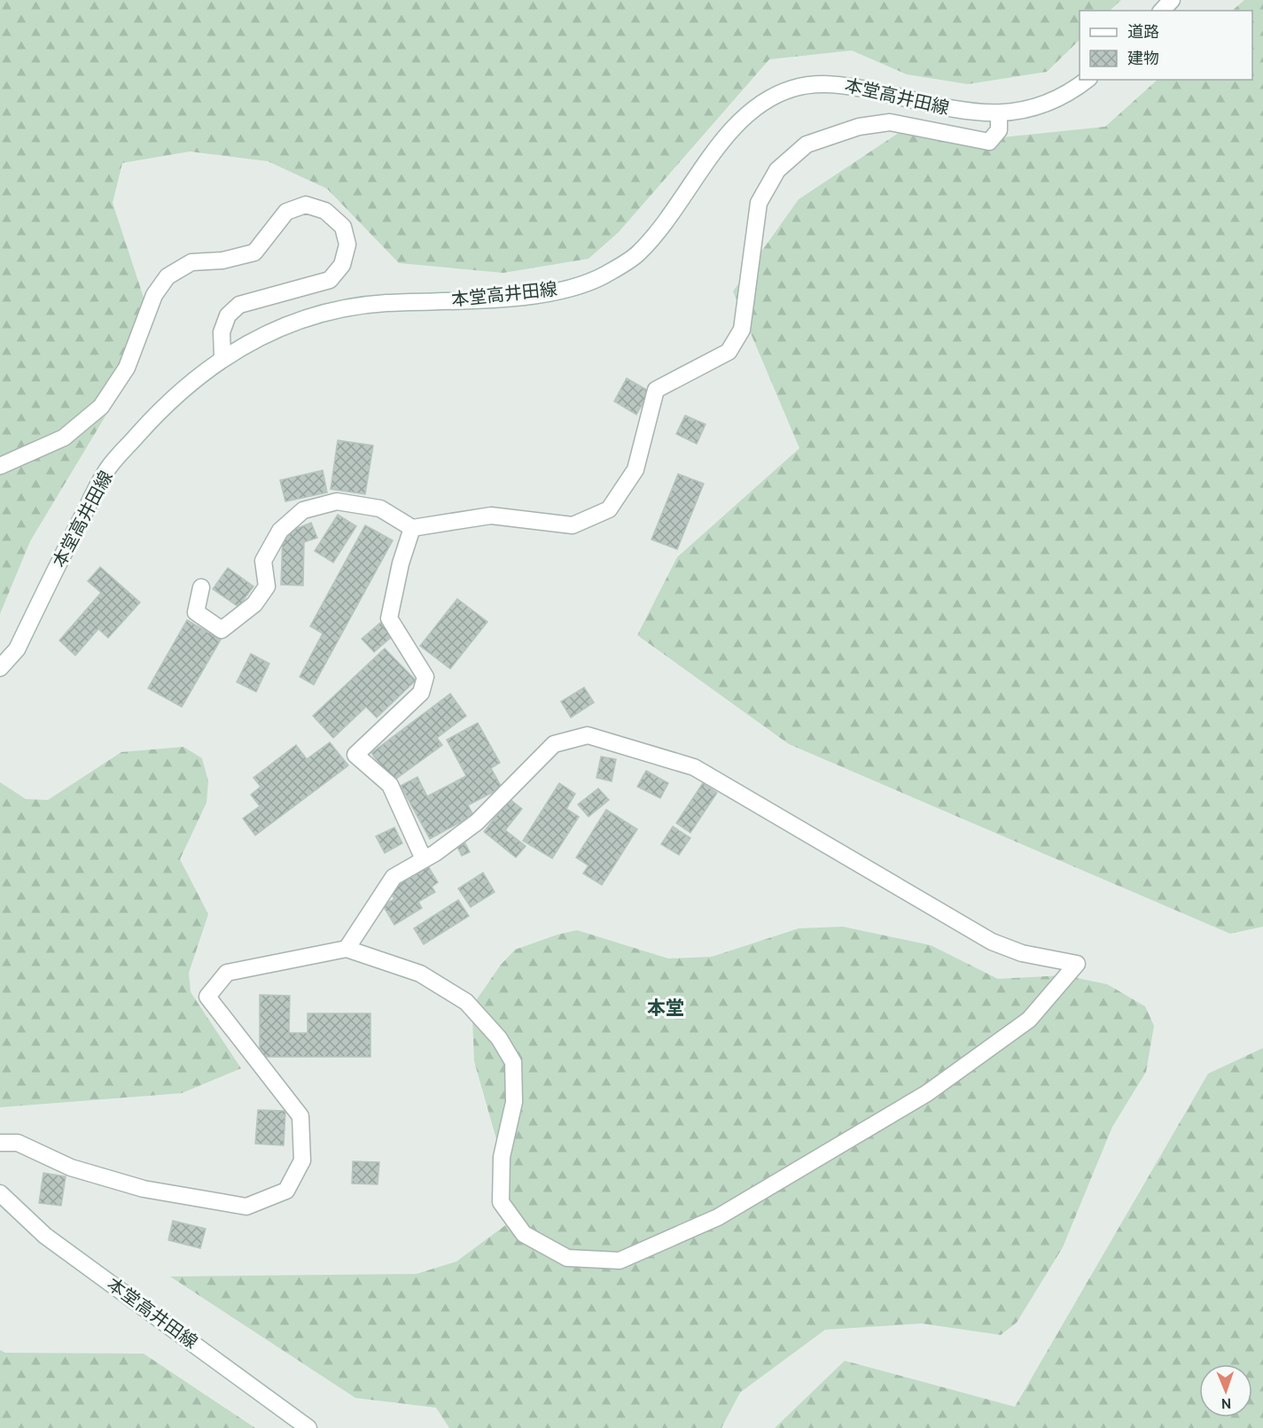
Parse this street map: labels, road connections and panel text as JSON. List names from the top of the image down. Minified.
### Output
{"streets":{"street":["本堂高井田線"]},"districts":["本堂"],"legend":["道路","建物"],"north":"bottom"}
